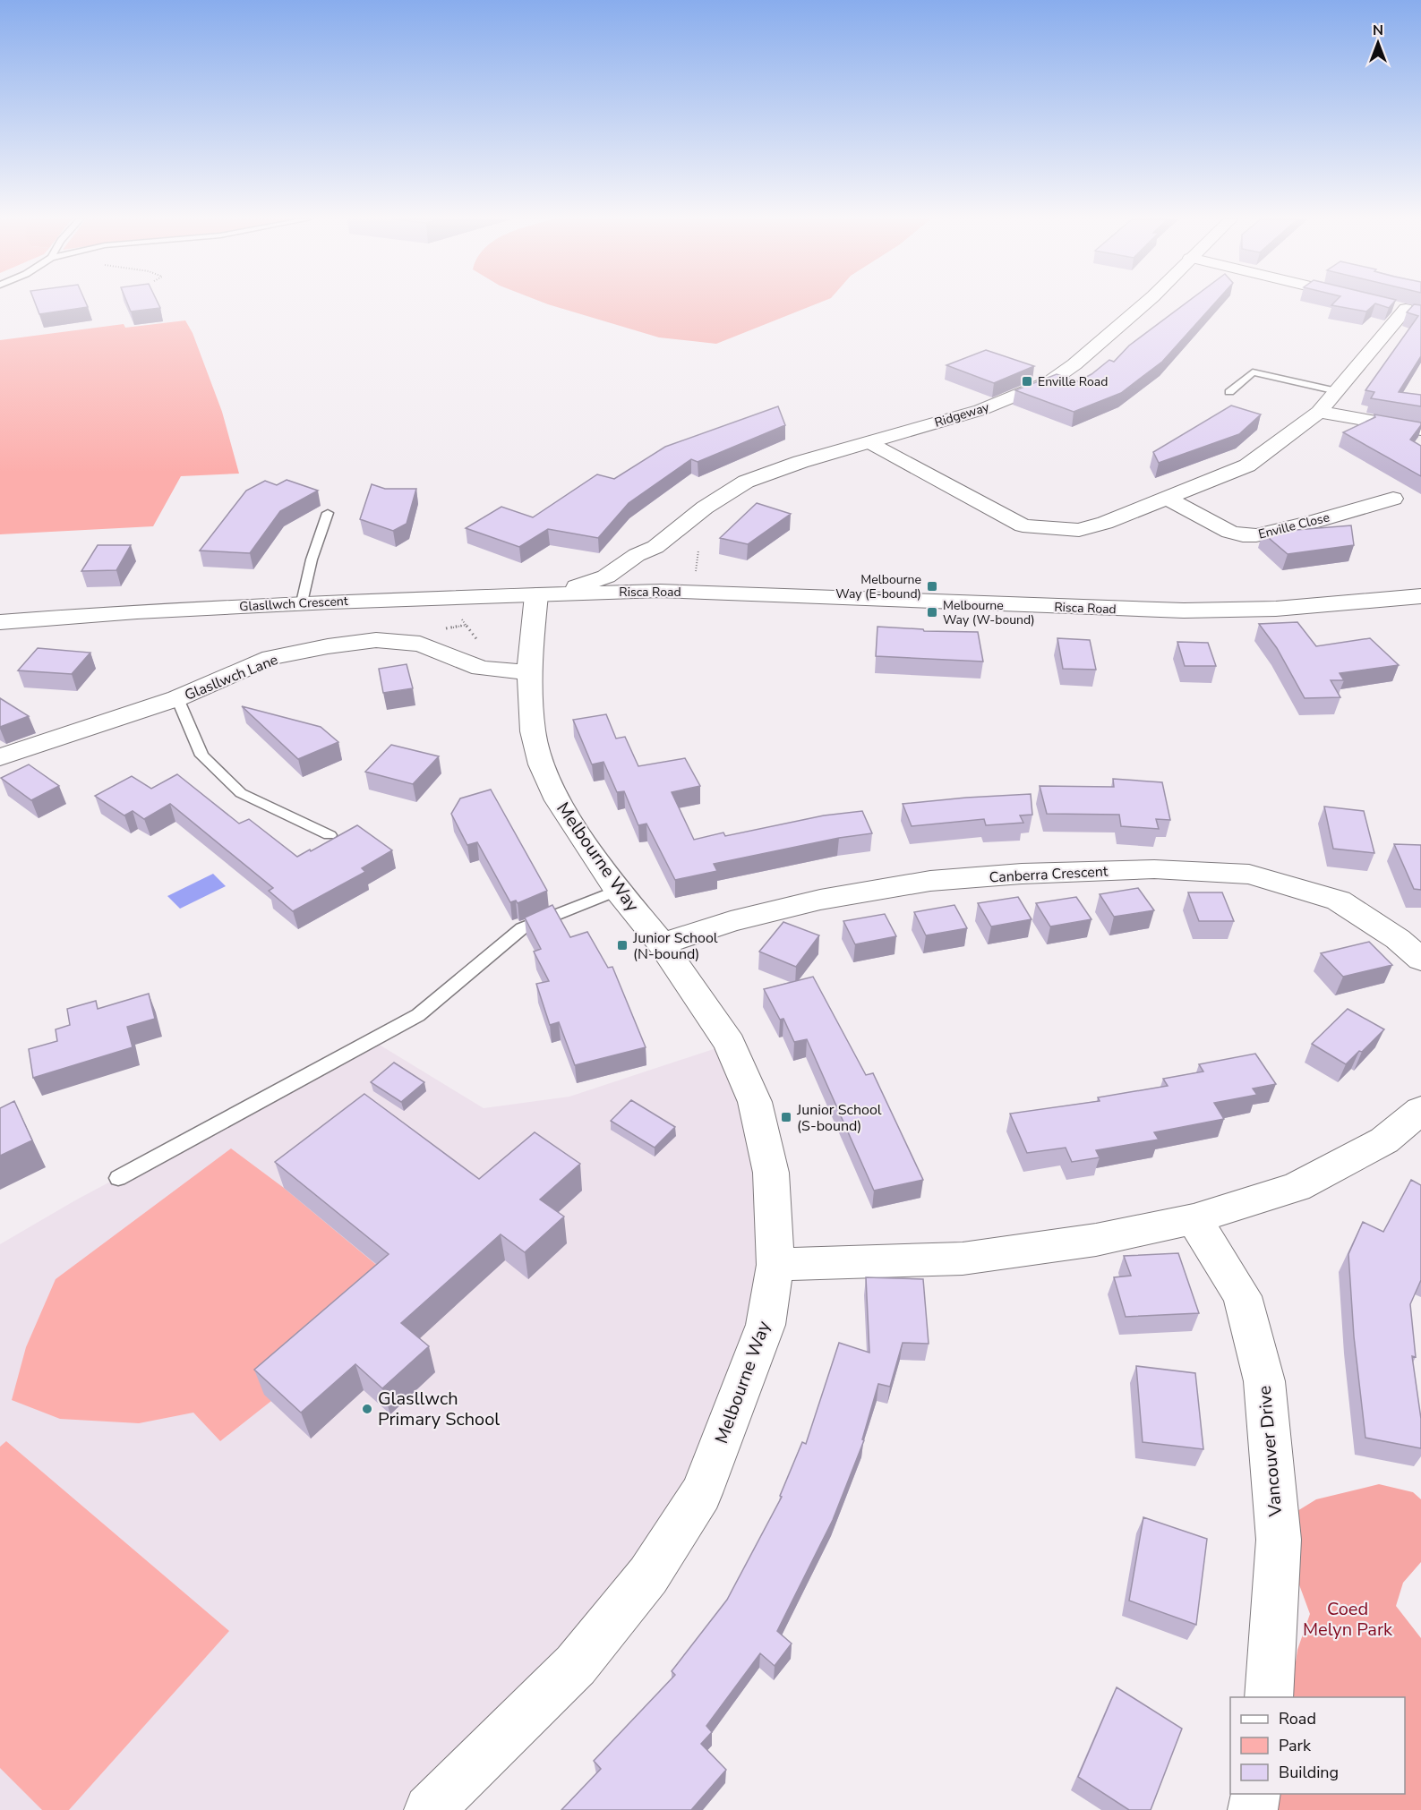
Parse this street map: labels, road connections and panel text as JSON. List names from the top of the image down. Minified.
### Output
{"streets":{"street":["Ridgeway","Enville Close","Risca Road","Glasllwch Crescent","Glasllwch Lane","Melbourne Way","Canberra Crescent","Vancouver Drive"]},"crossings":[["Ridgeway","Glasllwch Crescent"],["Ridgeway","Melbourne Way"],["Risca Road","Glasllwch Crescent"],["Glasllwch Crescent","Melbourne Way"],["Glasllwch Lane","Melbourne Way"],["Melbourne Way","Canberra Crescent"]],"parks":["Coed Melyn Park"],"places":{"transit":["Enville Road","Melbourne Way (E-bound)","Melbourne Way (W-bound)","Junior School (N-bound)","Junior School (S-bound)"],"other":["Glasllwch Primary School"]},"legend":["Road","Park","Building"],"north":"top"}
